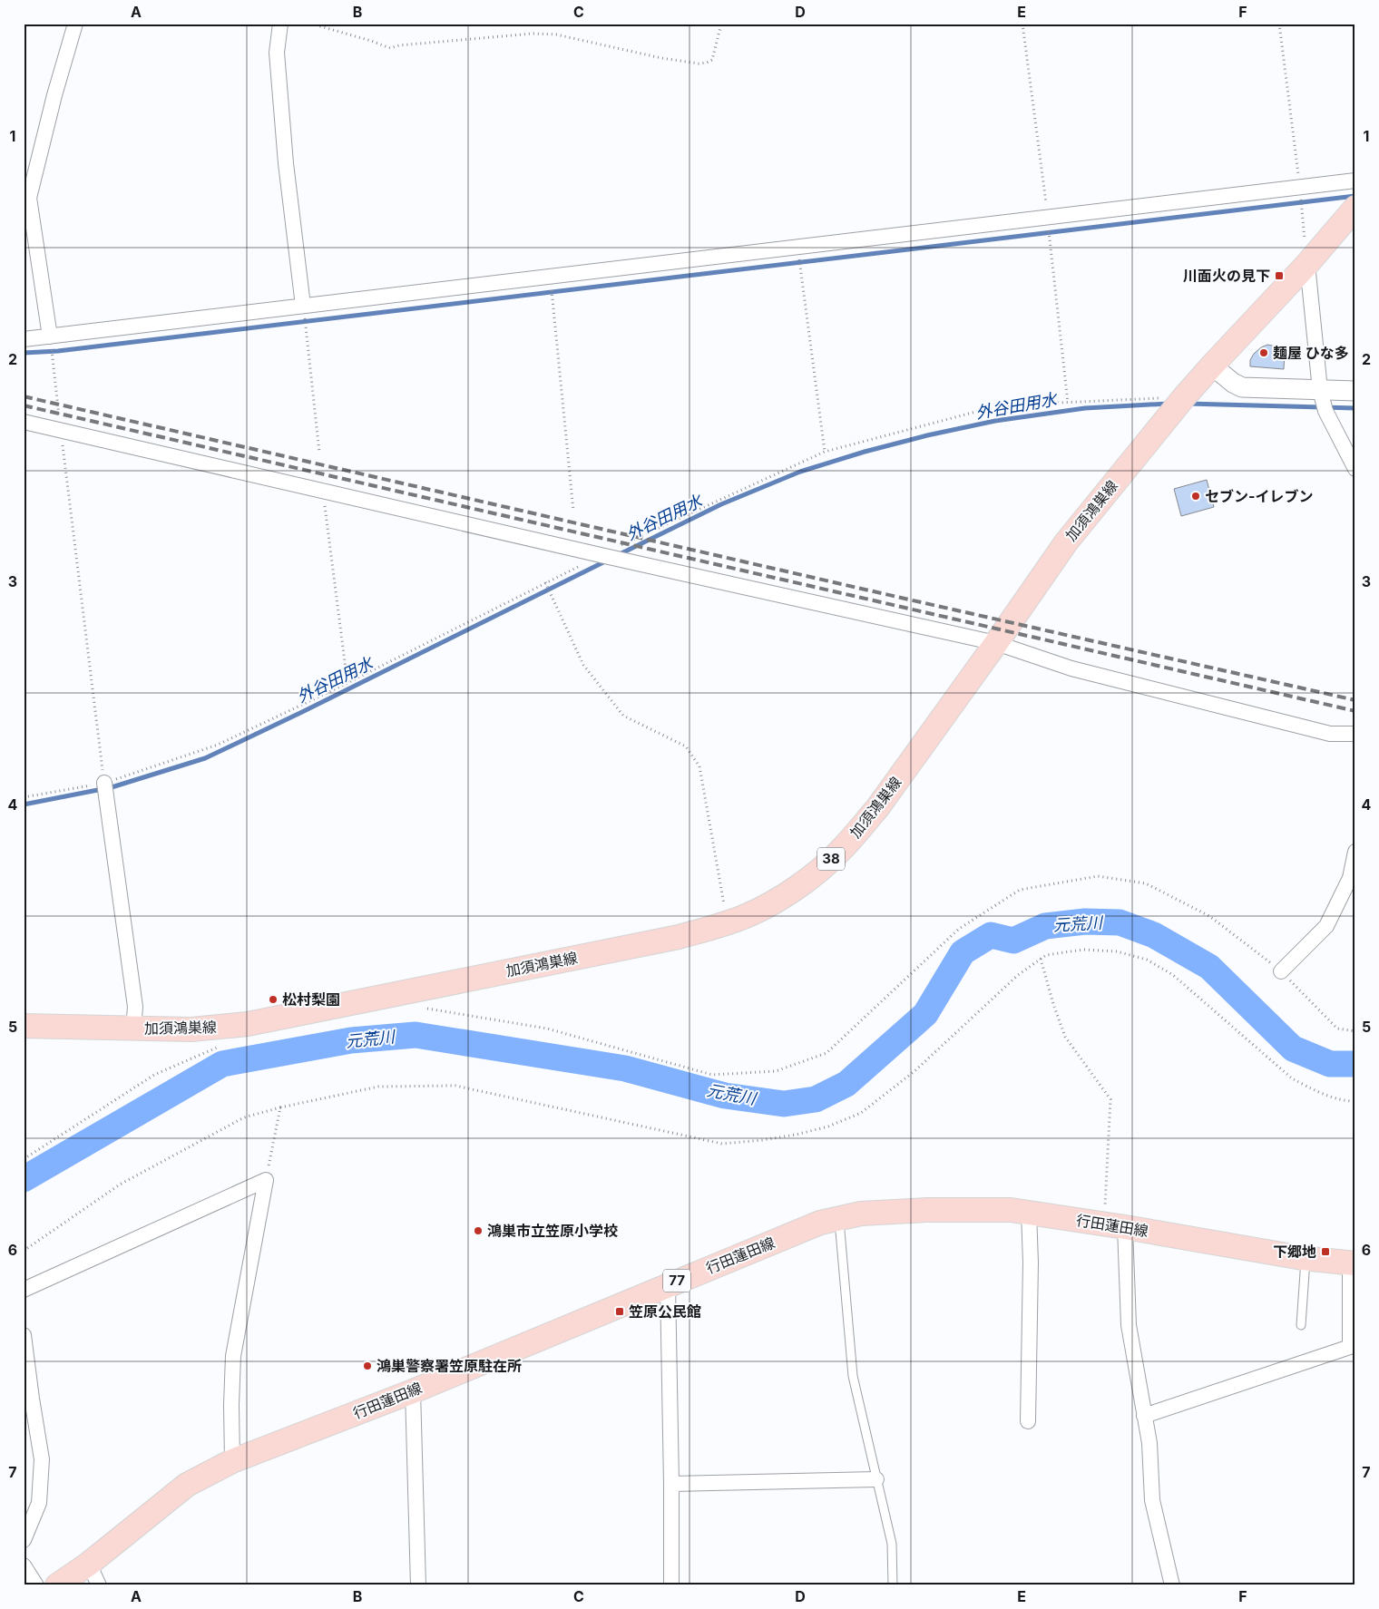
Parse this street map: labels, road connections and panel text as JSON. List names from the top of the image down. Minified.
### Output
{"streets":{"main road":["加須鴻巣線","38","行田蓮田線","77"]},"water":["外谷田用水","元荒川"],"places":{"transit":["川面火の見下","下郷地","笠原公民館"],"other":["麺屋 ひな多","セブン-イレブン","松村梨園","鴻巣市立笠原小学校","鴻巣警察署笠原駐在所"]},"grid":{"columns":["A","B","C","D","E","F"],"rows":["1","2","3","4","5","6","7"]}}
